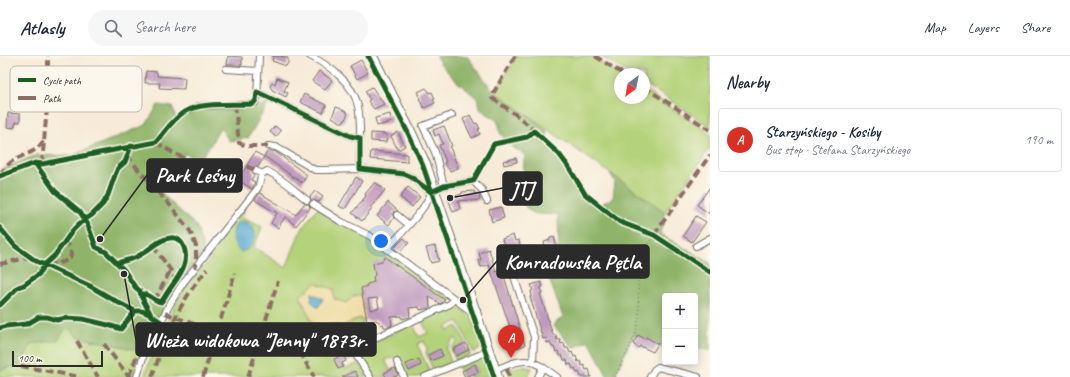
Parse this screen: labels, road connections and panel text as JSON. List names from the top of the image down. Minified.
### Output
{"places":["JTJ","Park Leśny","Wieża widokowa \"Jenny\" 1873r.","Konradowska Pętla"],"legend":["Cycle path","Path"],"scale_bar":"100 m","north":"bottom left","page":{"header":"Atlasly","search":"Search here","nav":["Map","Layers","Share"],"heading":"Nearby","list":[{"mark":"A","name":"Starzyńskiego - Kosiby","note":"Bus stop · Stefana Starzyńskiego","value":"190 m"}],"map_buttons":["+","−"],"pins":"A","scale":"100 m"}}
